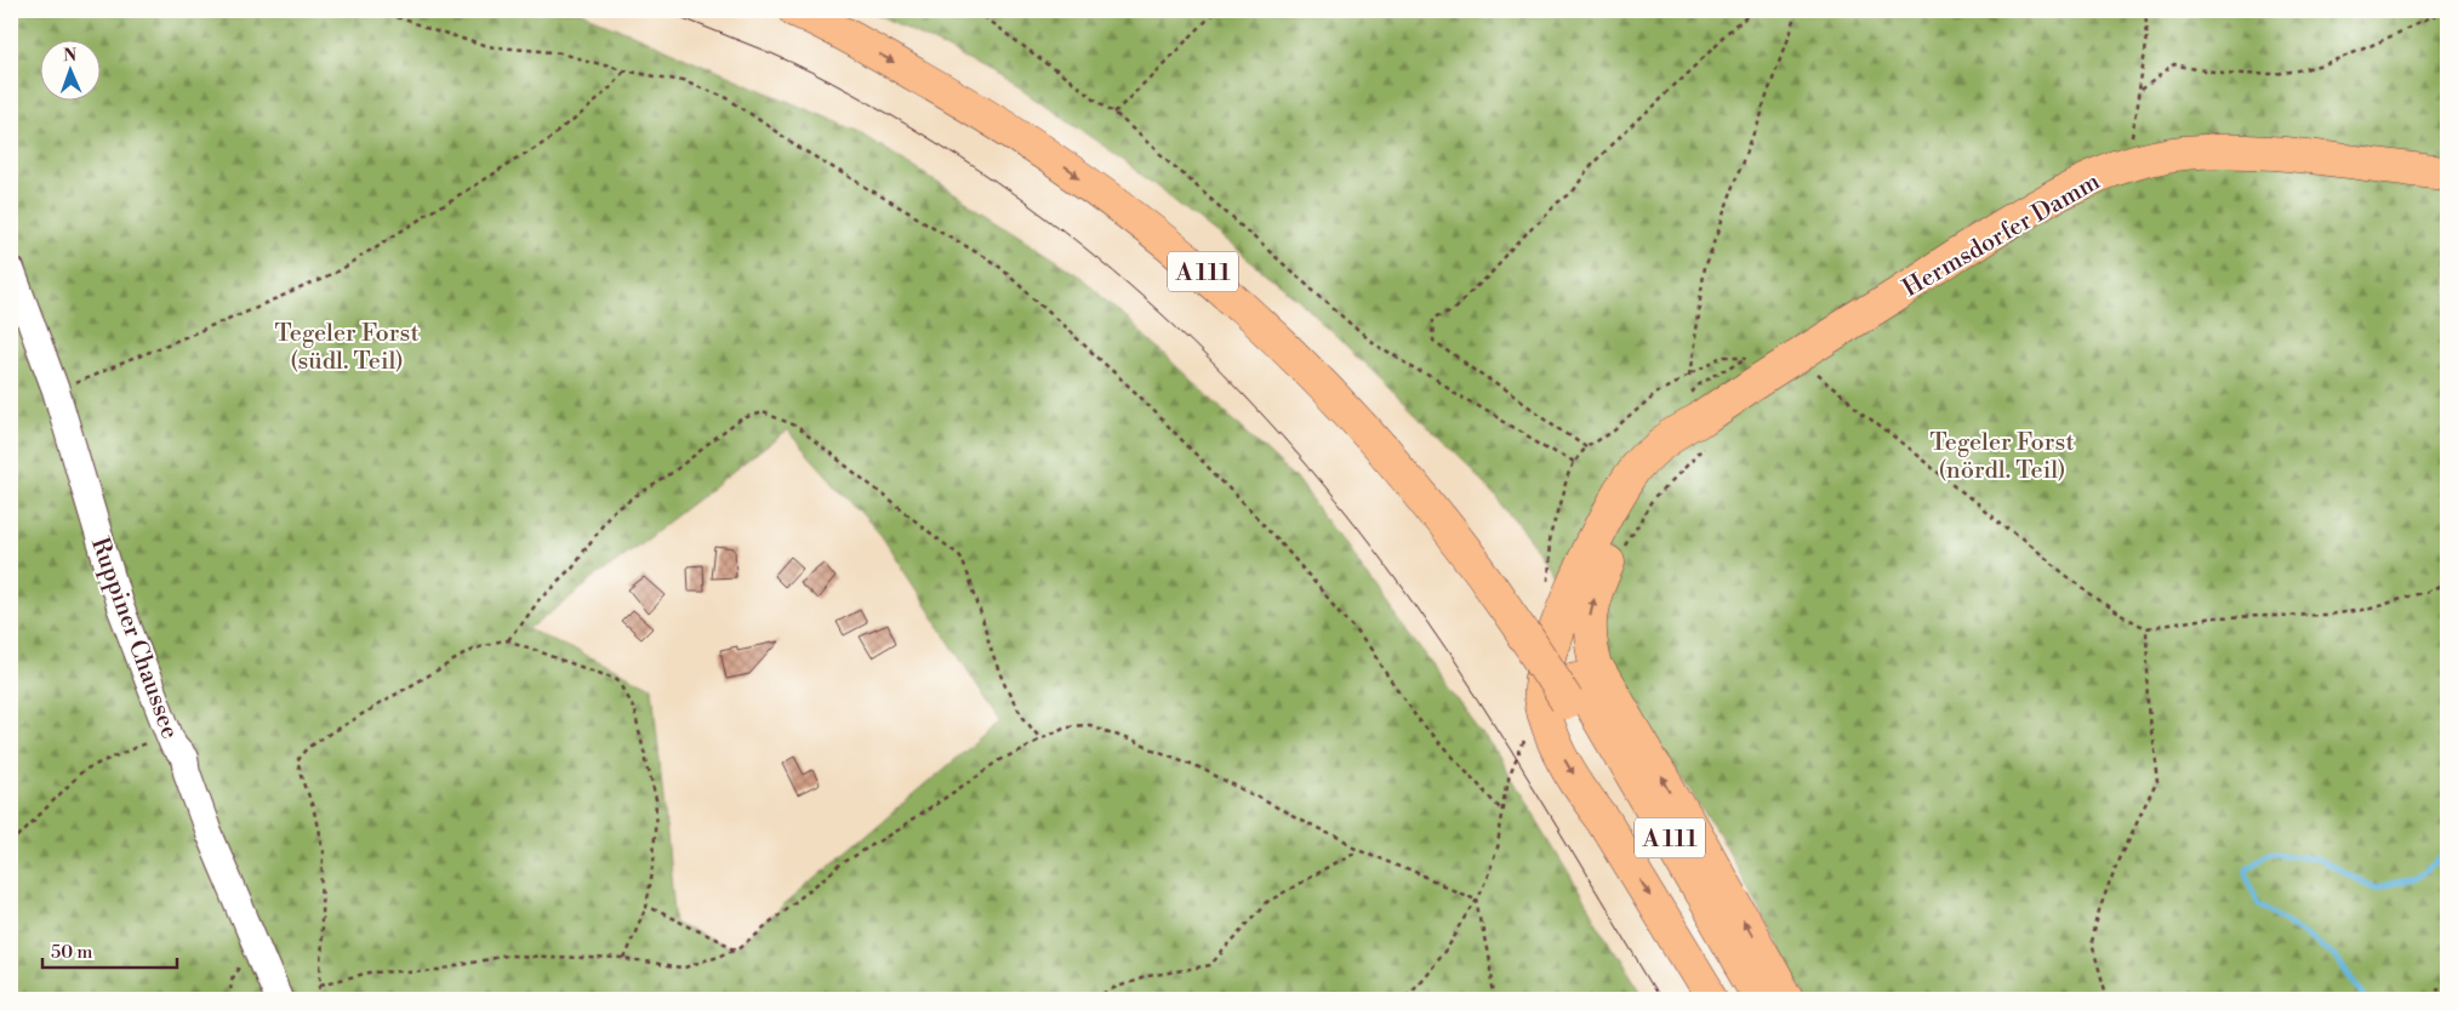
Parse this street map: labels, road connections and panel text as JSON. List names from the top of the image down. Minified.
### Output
{"streets":{"main road":["Hermsdorfer Damm","A 111"],"street":["Ruppiner Chaussee"]},"parks":["Tegeler Forst (südl. Teil)","Tegeler Forst (nördl. Teil)"],"scale_bar":"50 m","north":"top"}
